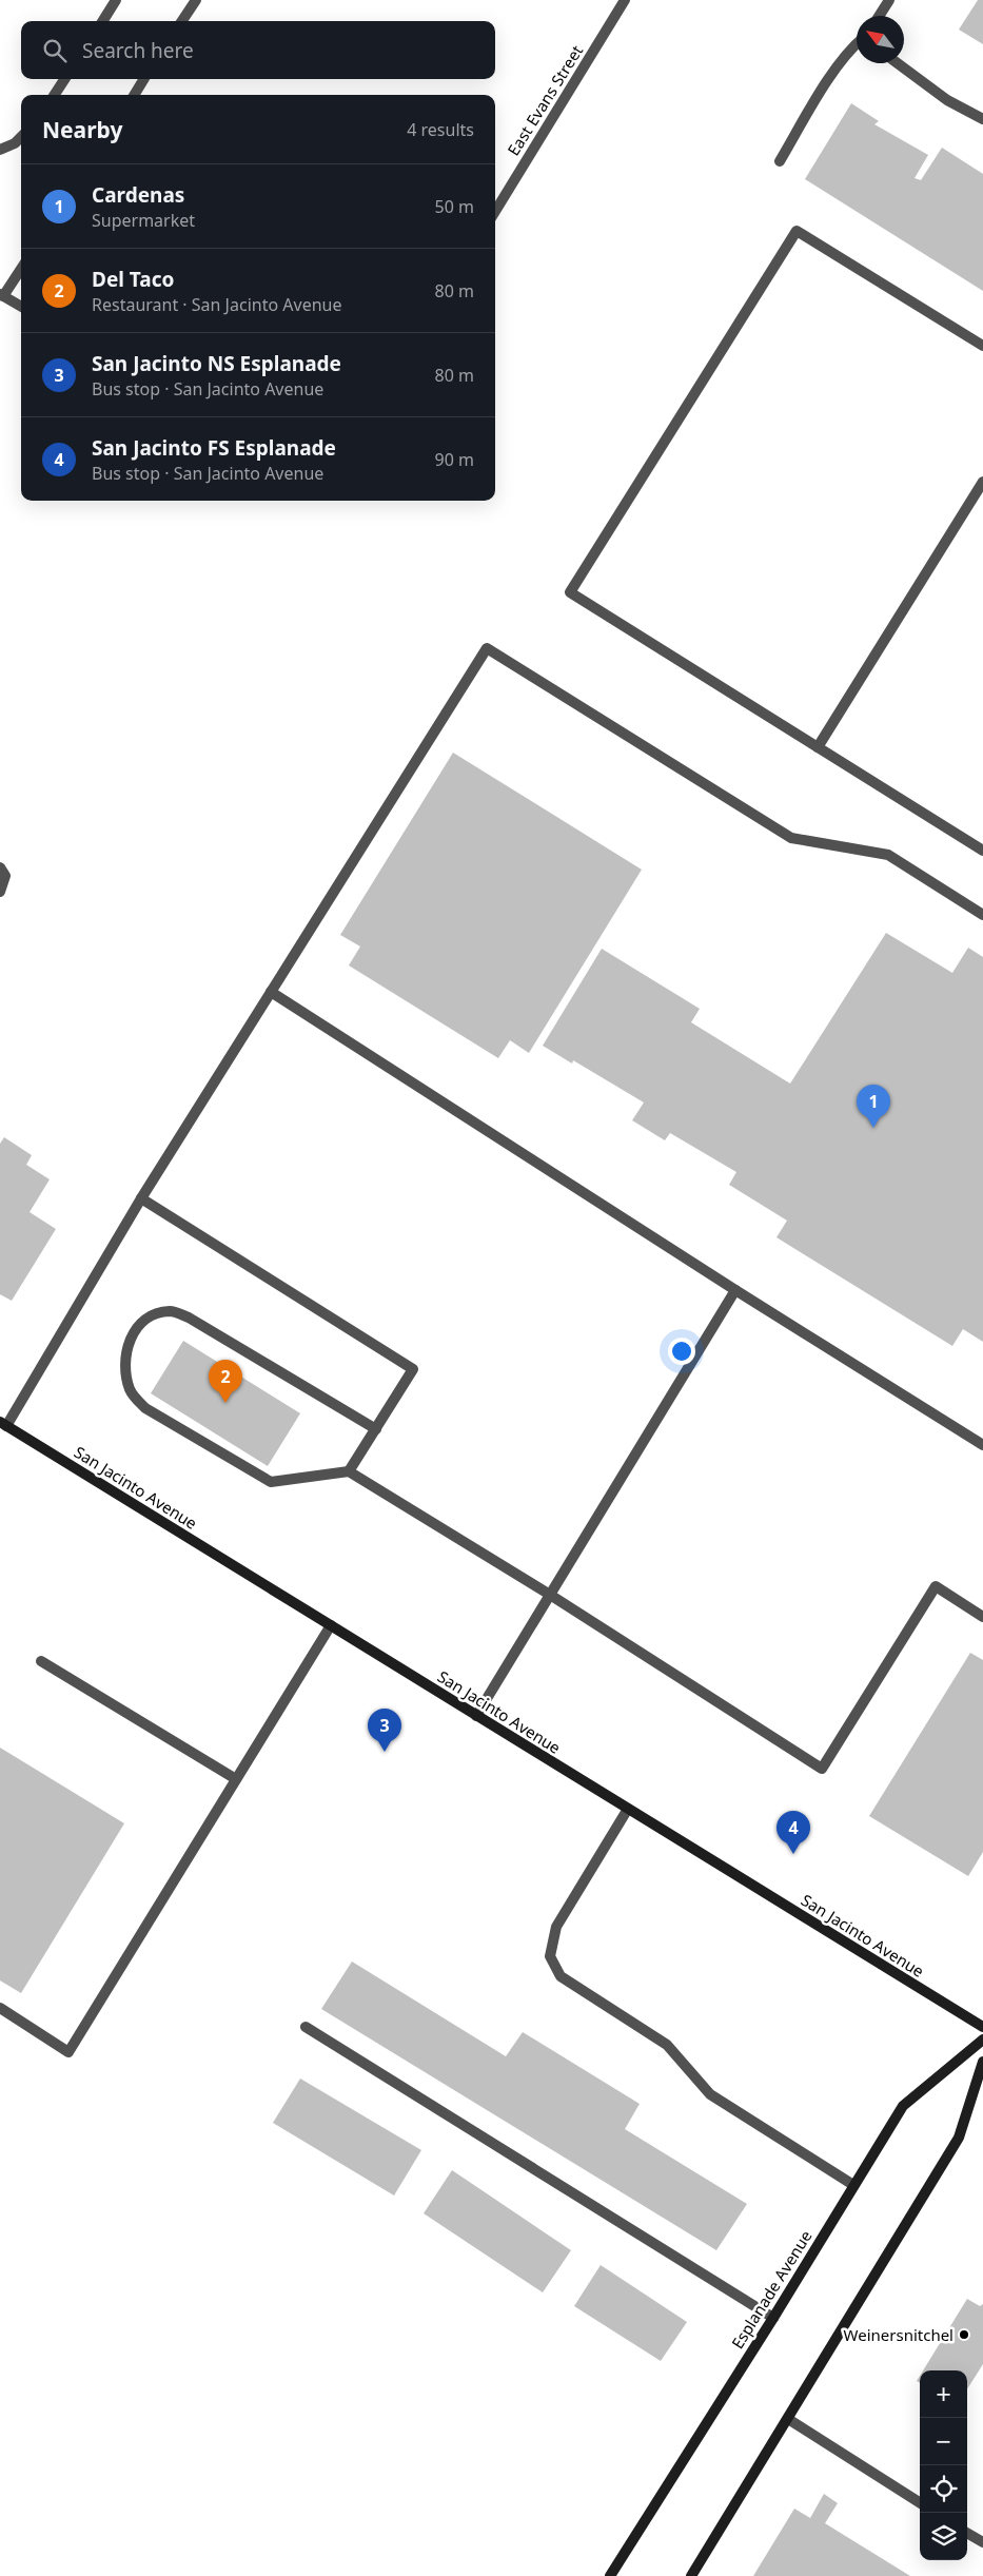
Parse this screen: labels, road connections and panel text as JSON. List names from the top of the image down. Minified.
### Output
{"streets":{"main road":["San Jacinto Avenue","Esplanade Avenue"],"street":["East Evans Street"]},"places":["Weinersnitchel"],"north":"top left","page":{"search":"Search here","heading":["Nearby","4 results"],"list":[{"mark":"1","name":"Cardenas","note":"Supermarket","value":"50 m"},{"mark":"2","name":"Del Taco","note":"Restaurant · San Jacinto Avenue","value":"80 m"},{"mark":"3","name":"San Jacinto NS Esplanade","note":"Bus stop · San Jacinto Avenue","value":"80 m"},{"mark":"4","name":"San Jacinto FS Esplanade","note":"Bus stop · San Jacinto Avenue","value":"90 m"}],"pins":["1","2","3","4"],"map_buttons":["+","−"]}}
